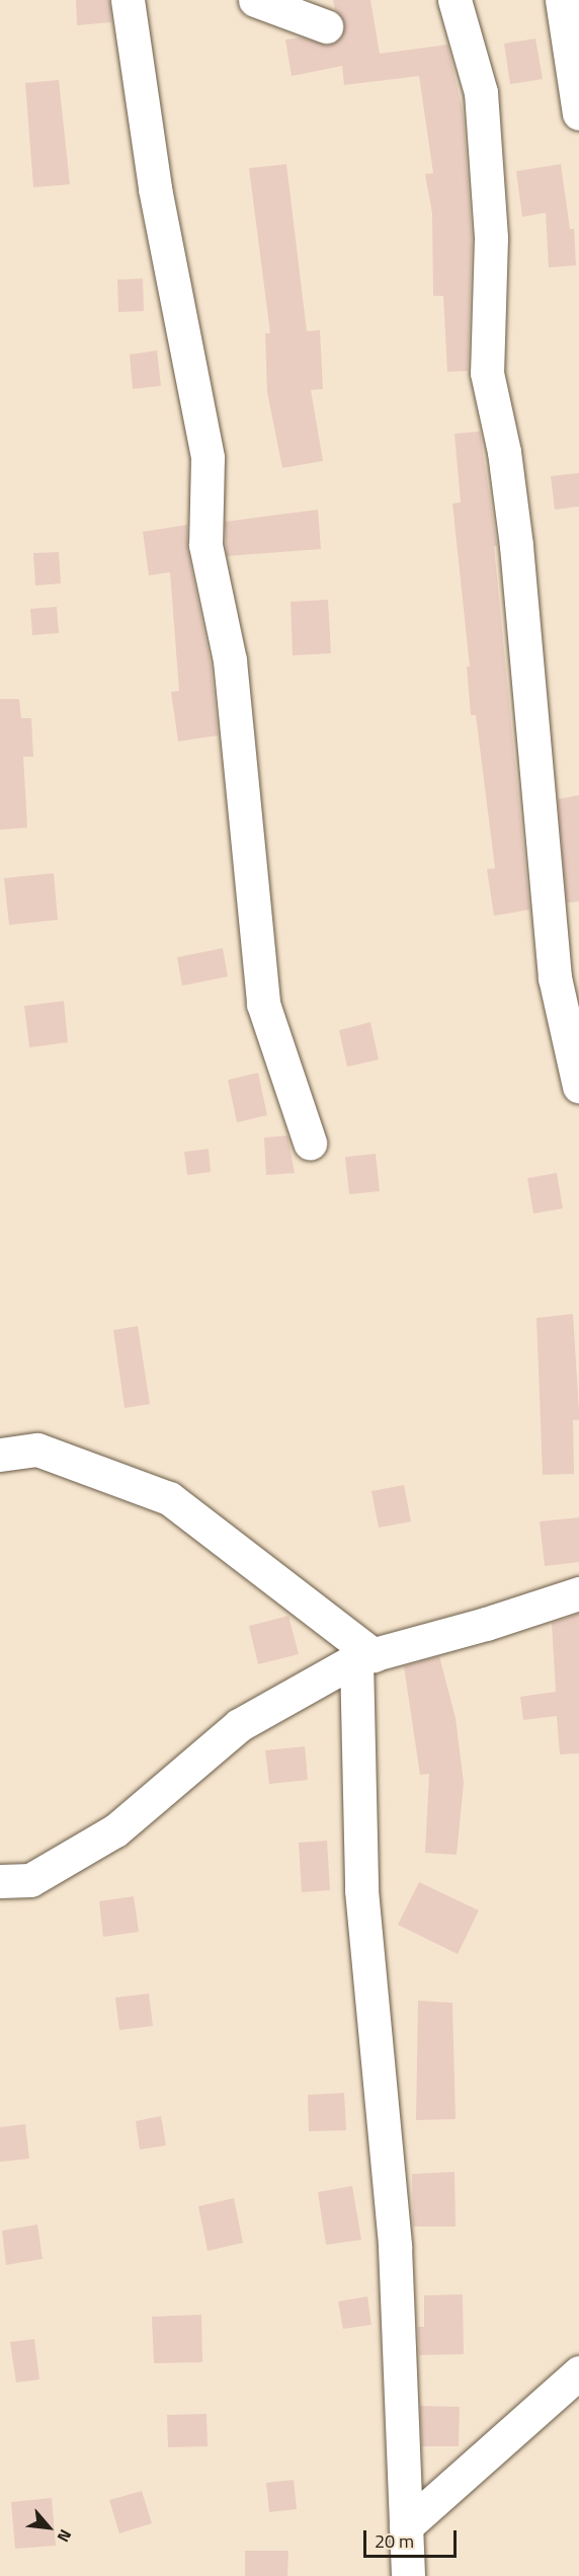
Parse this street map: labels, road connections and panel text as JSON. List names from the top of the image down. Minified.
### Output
{"scale_bar":"20 m","north":"bottom right"}
